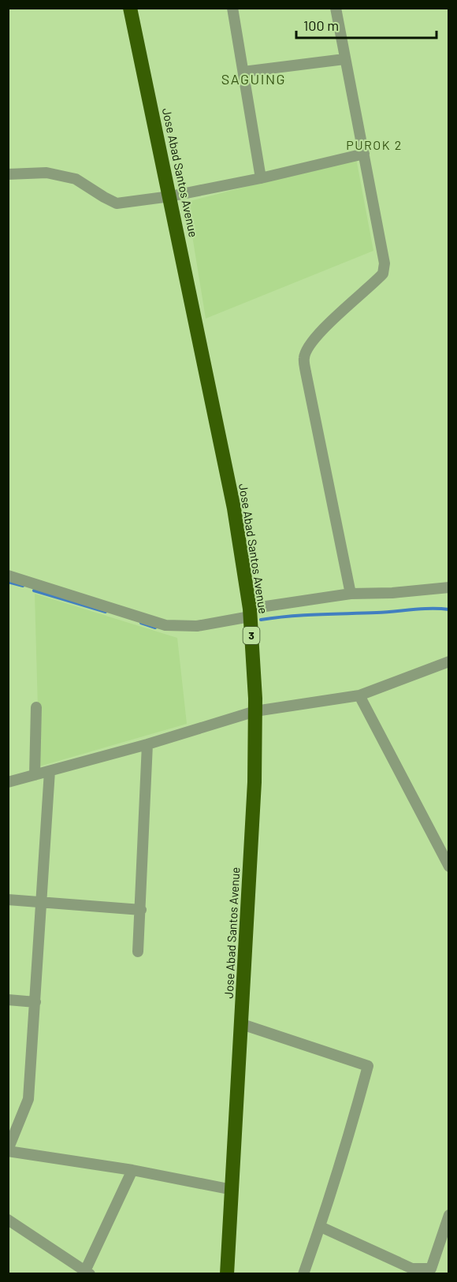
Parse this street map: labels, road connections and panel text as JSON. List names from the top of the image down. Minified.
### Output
{"streets":{"highway":["Jose Abad Santos Avenue","3"]},"districts":["SAGUING","PUROK 2"],"scale_bar":"100 m"}
